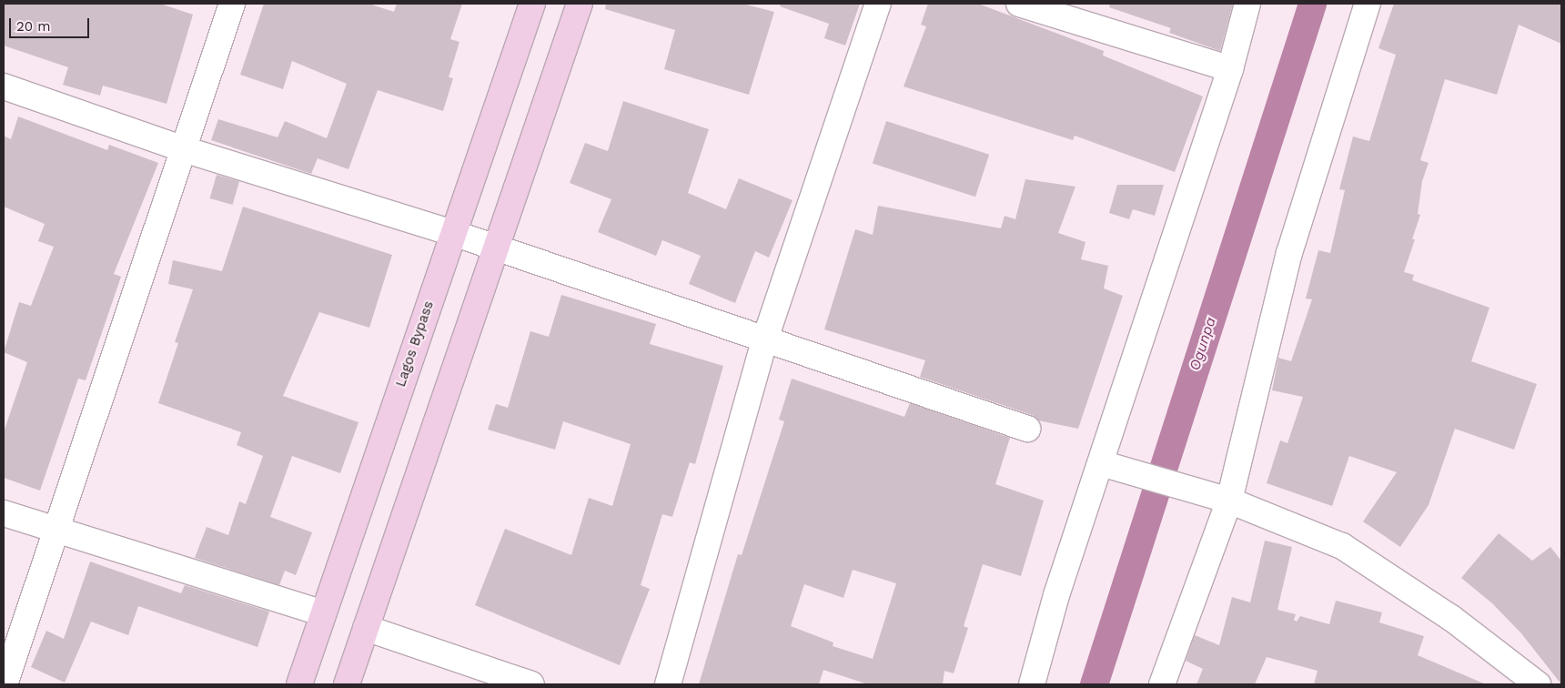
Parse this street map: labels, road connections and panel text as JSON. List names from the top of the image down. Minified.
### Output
{"streets":{"main road":["Lagos Bypass"]},"water":["Ogunpa"],"scale_bar":"20 m"}
